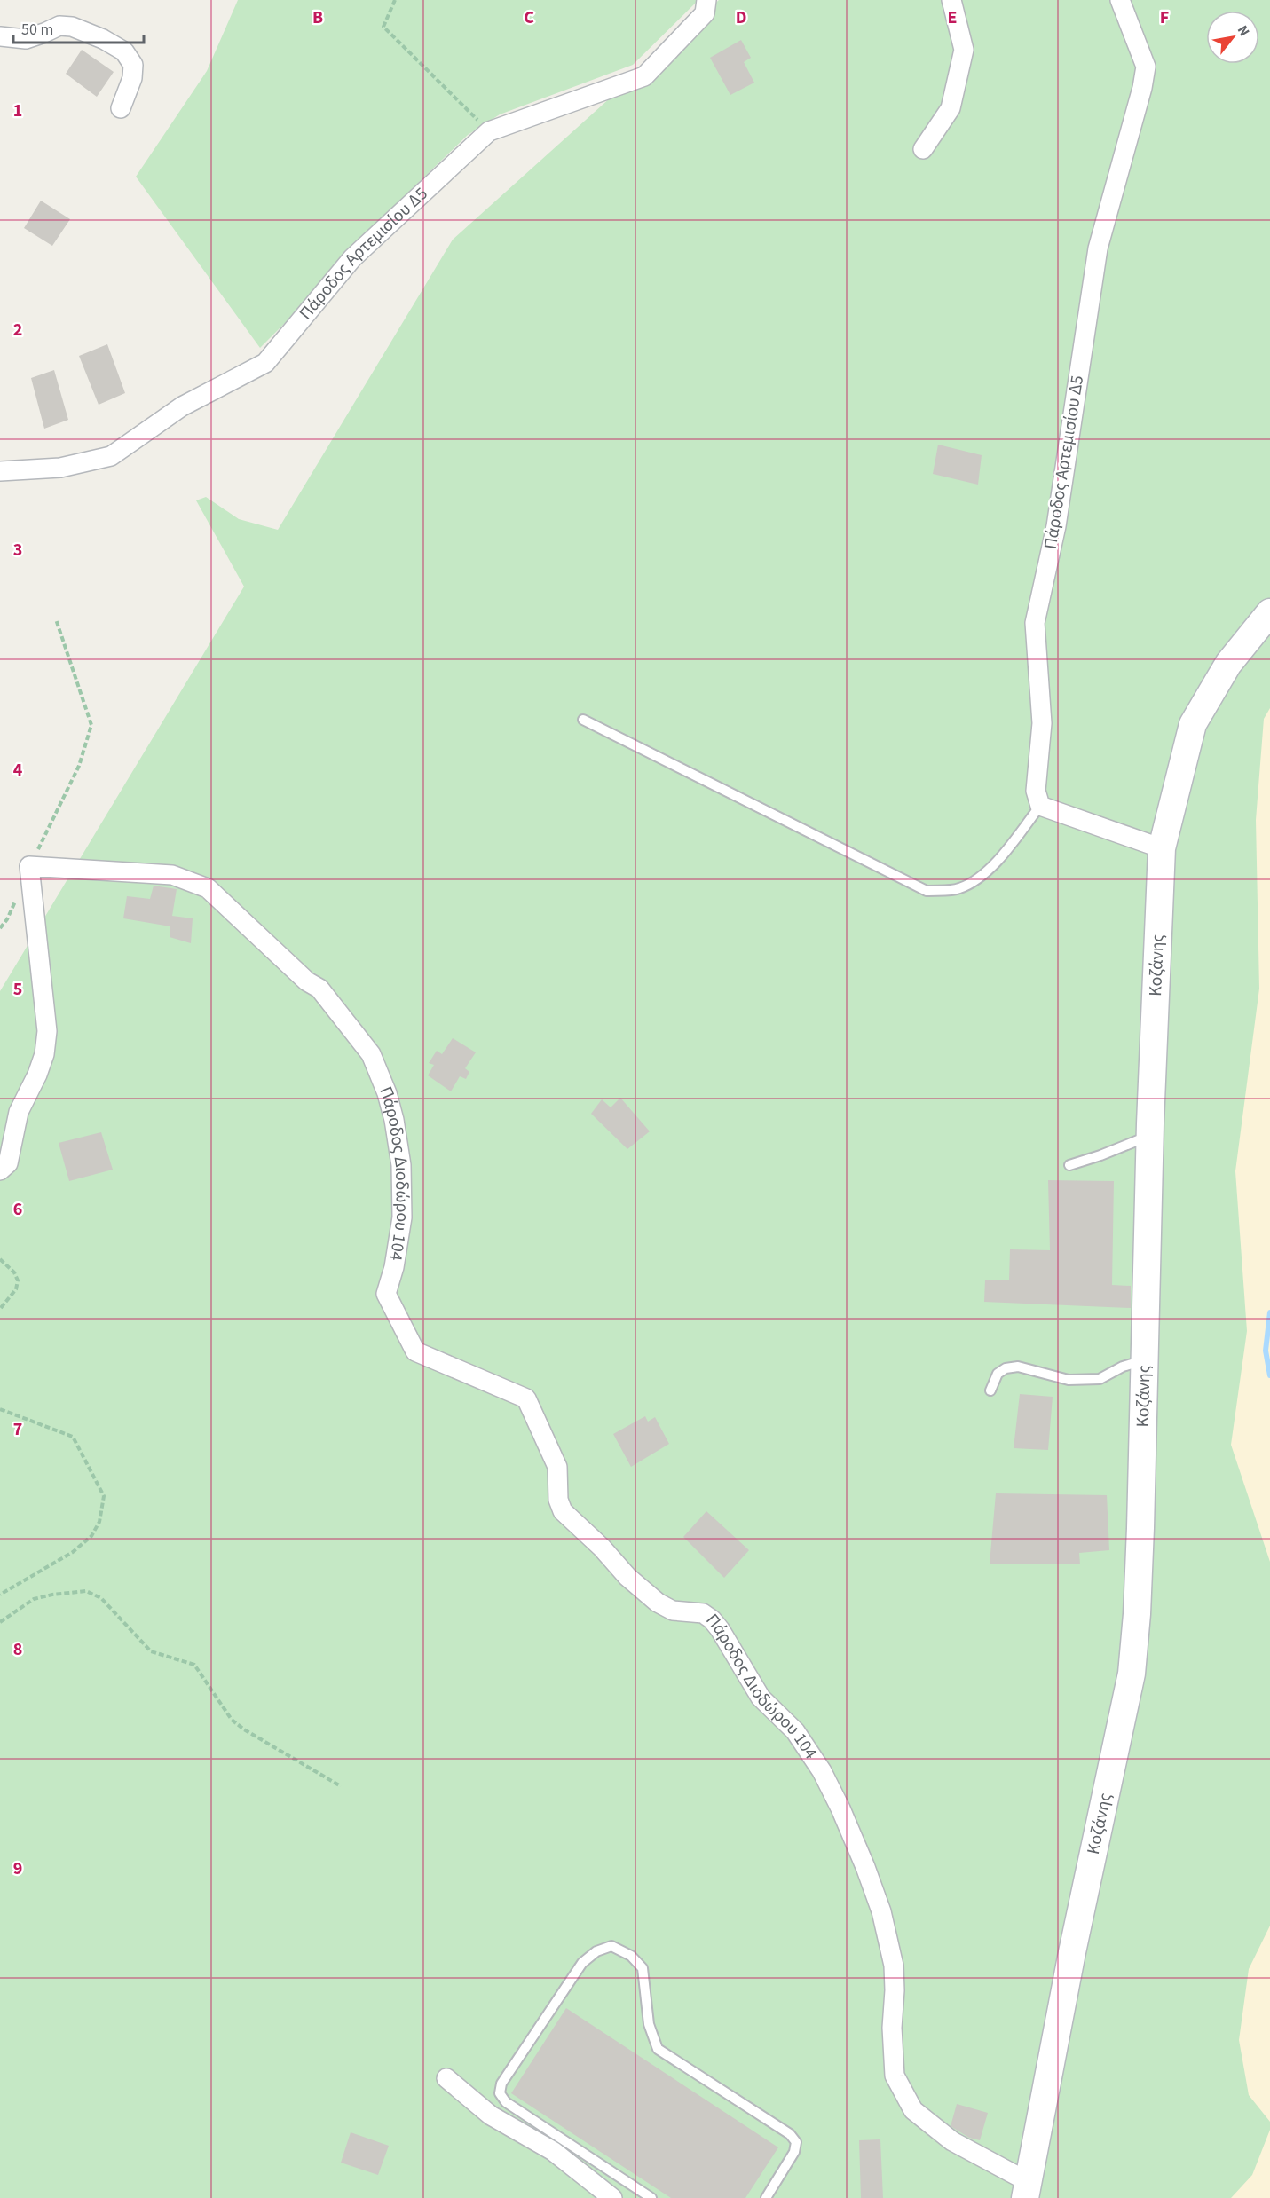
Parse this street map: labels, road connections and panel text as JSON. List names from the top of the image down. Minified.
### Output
{"streets":{"street":["Πάροδος Αρτεμισίου Δ5","Κοζάνης","Πάροδος Διοδώρου 104"]},"crossings":[["Κοζάνης","Πάροδος Διοδώρου 104"]],"scale_bar":"50 m","north":"top right","grid":{"columns":["B","C","D","E","F"],"rows":["1","2","3","4","5","6","7","8","9"]}}
